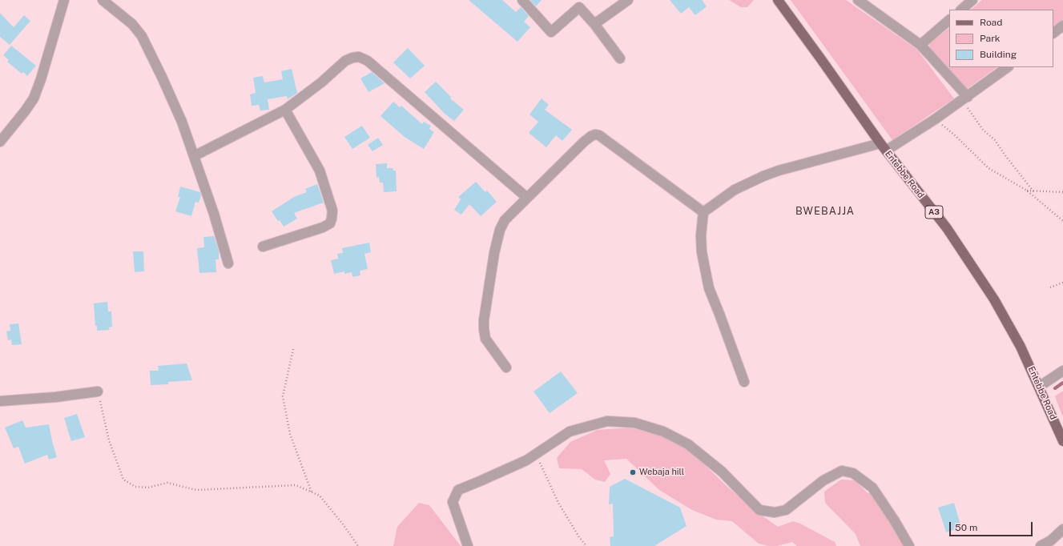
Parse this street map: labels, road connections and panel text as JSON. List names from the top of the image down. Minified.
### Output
{"streets":{"main road":["Entebbe Road","A3"]},"districts":["BWEBAJJA"],"places":["Webaja hill"],"legend":["Road","Park","Building"],"scale_bar":"50 m"}
